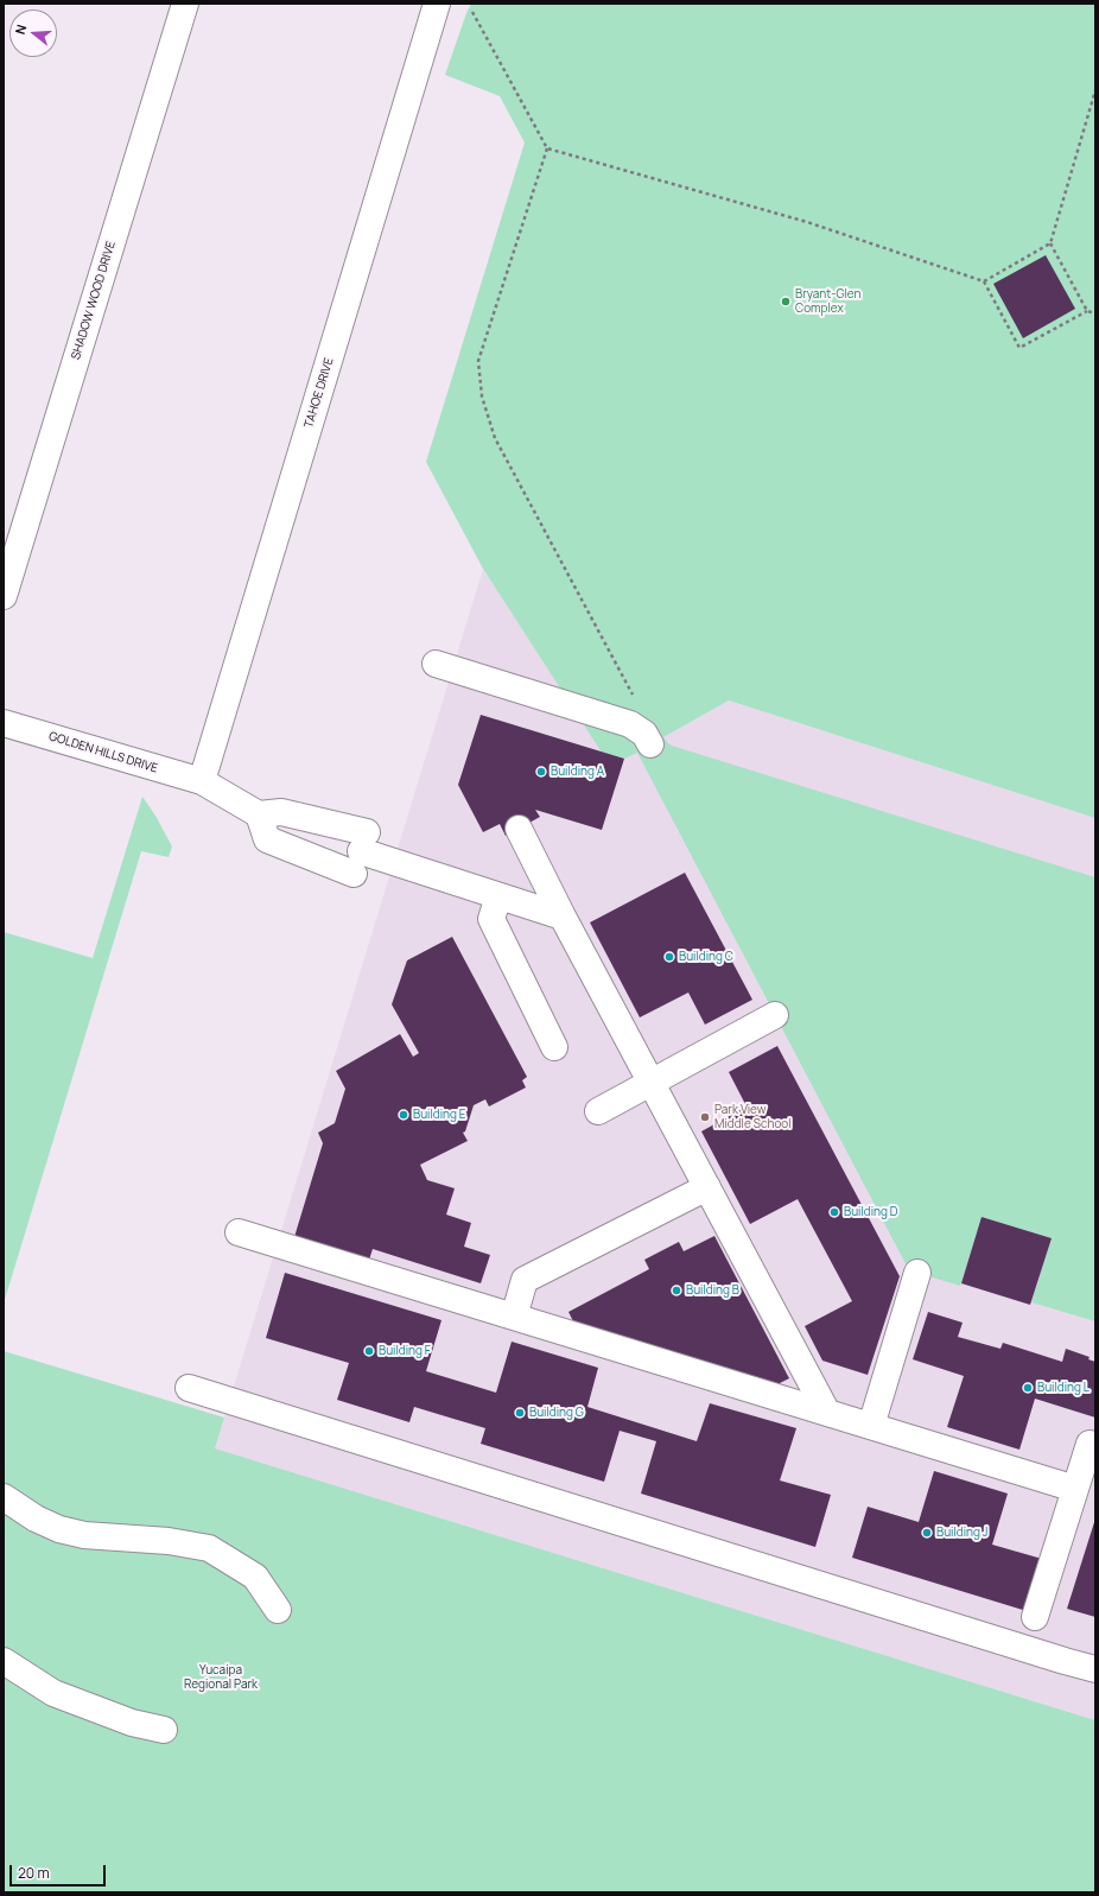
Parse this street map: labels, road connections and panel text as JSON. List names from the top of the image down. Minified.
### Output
{"streets":{"street":["SHADOW WOOD DRIVE","TAHOE DRIVE","GOLDEN HILLS DRIVE"]},"crossings":[["TAHOE DRIVE","GOLDEN HILLS DRIVE"]],"parks":["Yucaipa Regional Park"],"places":["Bryant-Glen Complex","Building A","Building C","Building E","Park View Middle School","Building D","Building B","Building F","Building L","Building G","Building J"],"scale_bar":"20 m","north":"left"}
